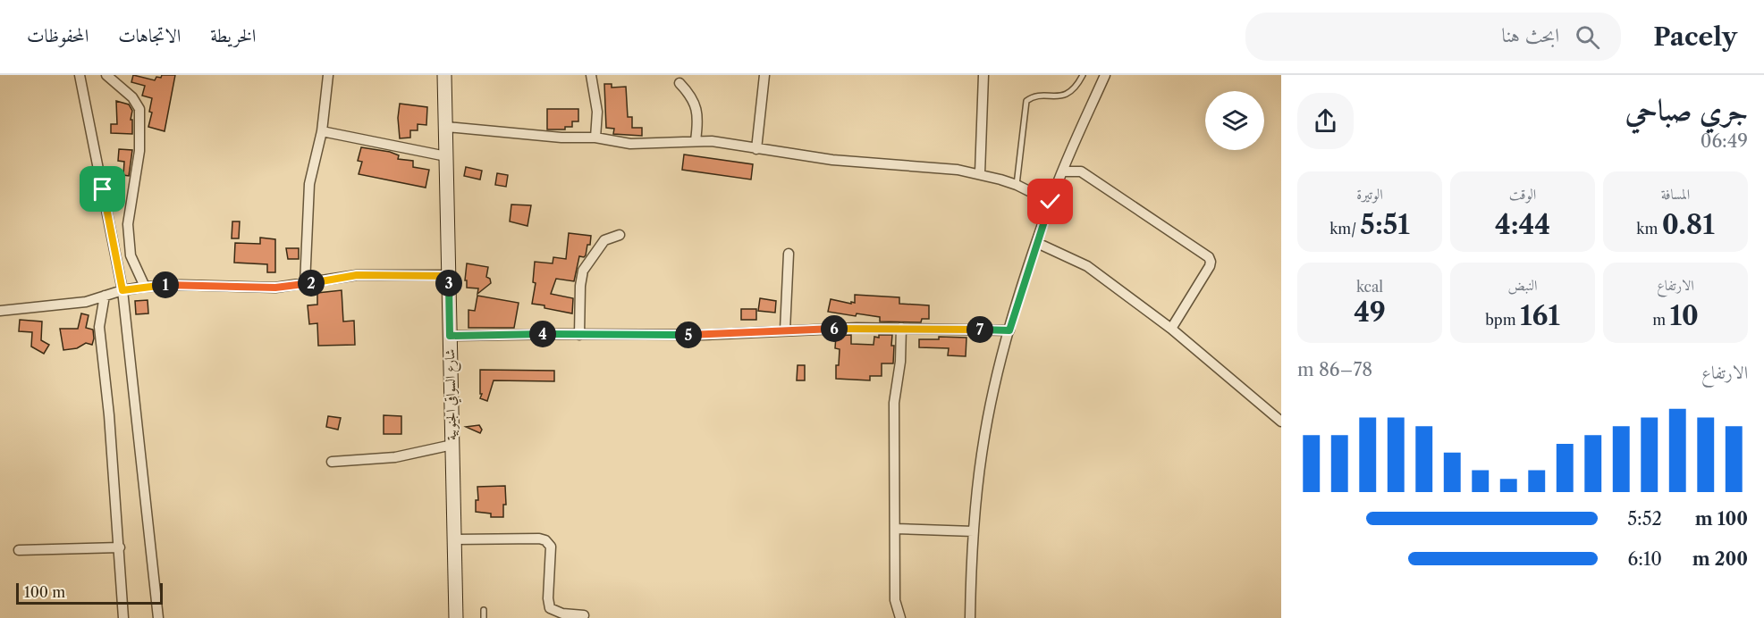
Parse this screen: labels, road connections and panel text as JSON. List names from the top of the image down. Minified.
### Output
{"streets":{"street":["شارع السواقي الجنوبية"]},"scale_bar":"100 m","page":{"header":"Pacely","search":"ابحث هنا","nav":["الخريطة","الاتجاهات","المحفوظات"],"heading":["جري صباحي","06:49"],"stats":[["المسافة","0.81 km"],["الوقت","4:44"],["الوتيرة","5:51 /km"],["الارتفاع","10 m"],["النبض","161 bpm"],["kcal","49"]],"pins":["2","3","1","6","7","4","5"],"chart":["الارتفاع","78–86 m"],"list":[{"name":"100 m","note":"5:52"},{"name":"200 m","note":"6:10"}],"scale":"100 m"}}
